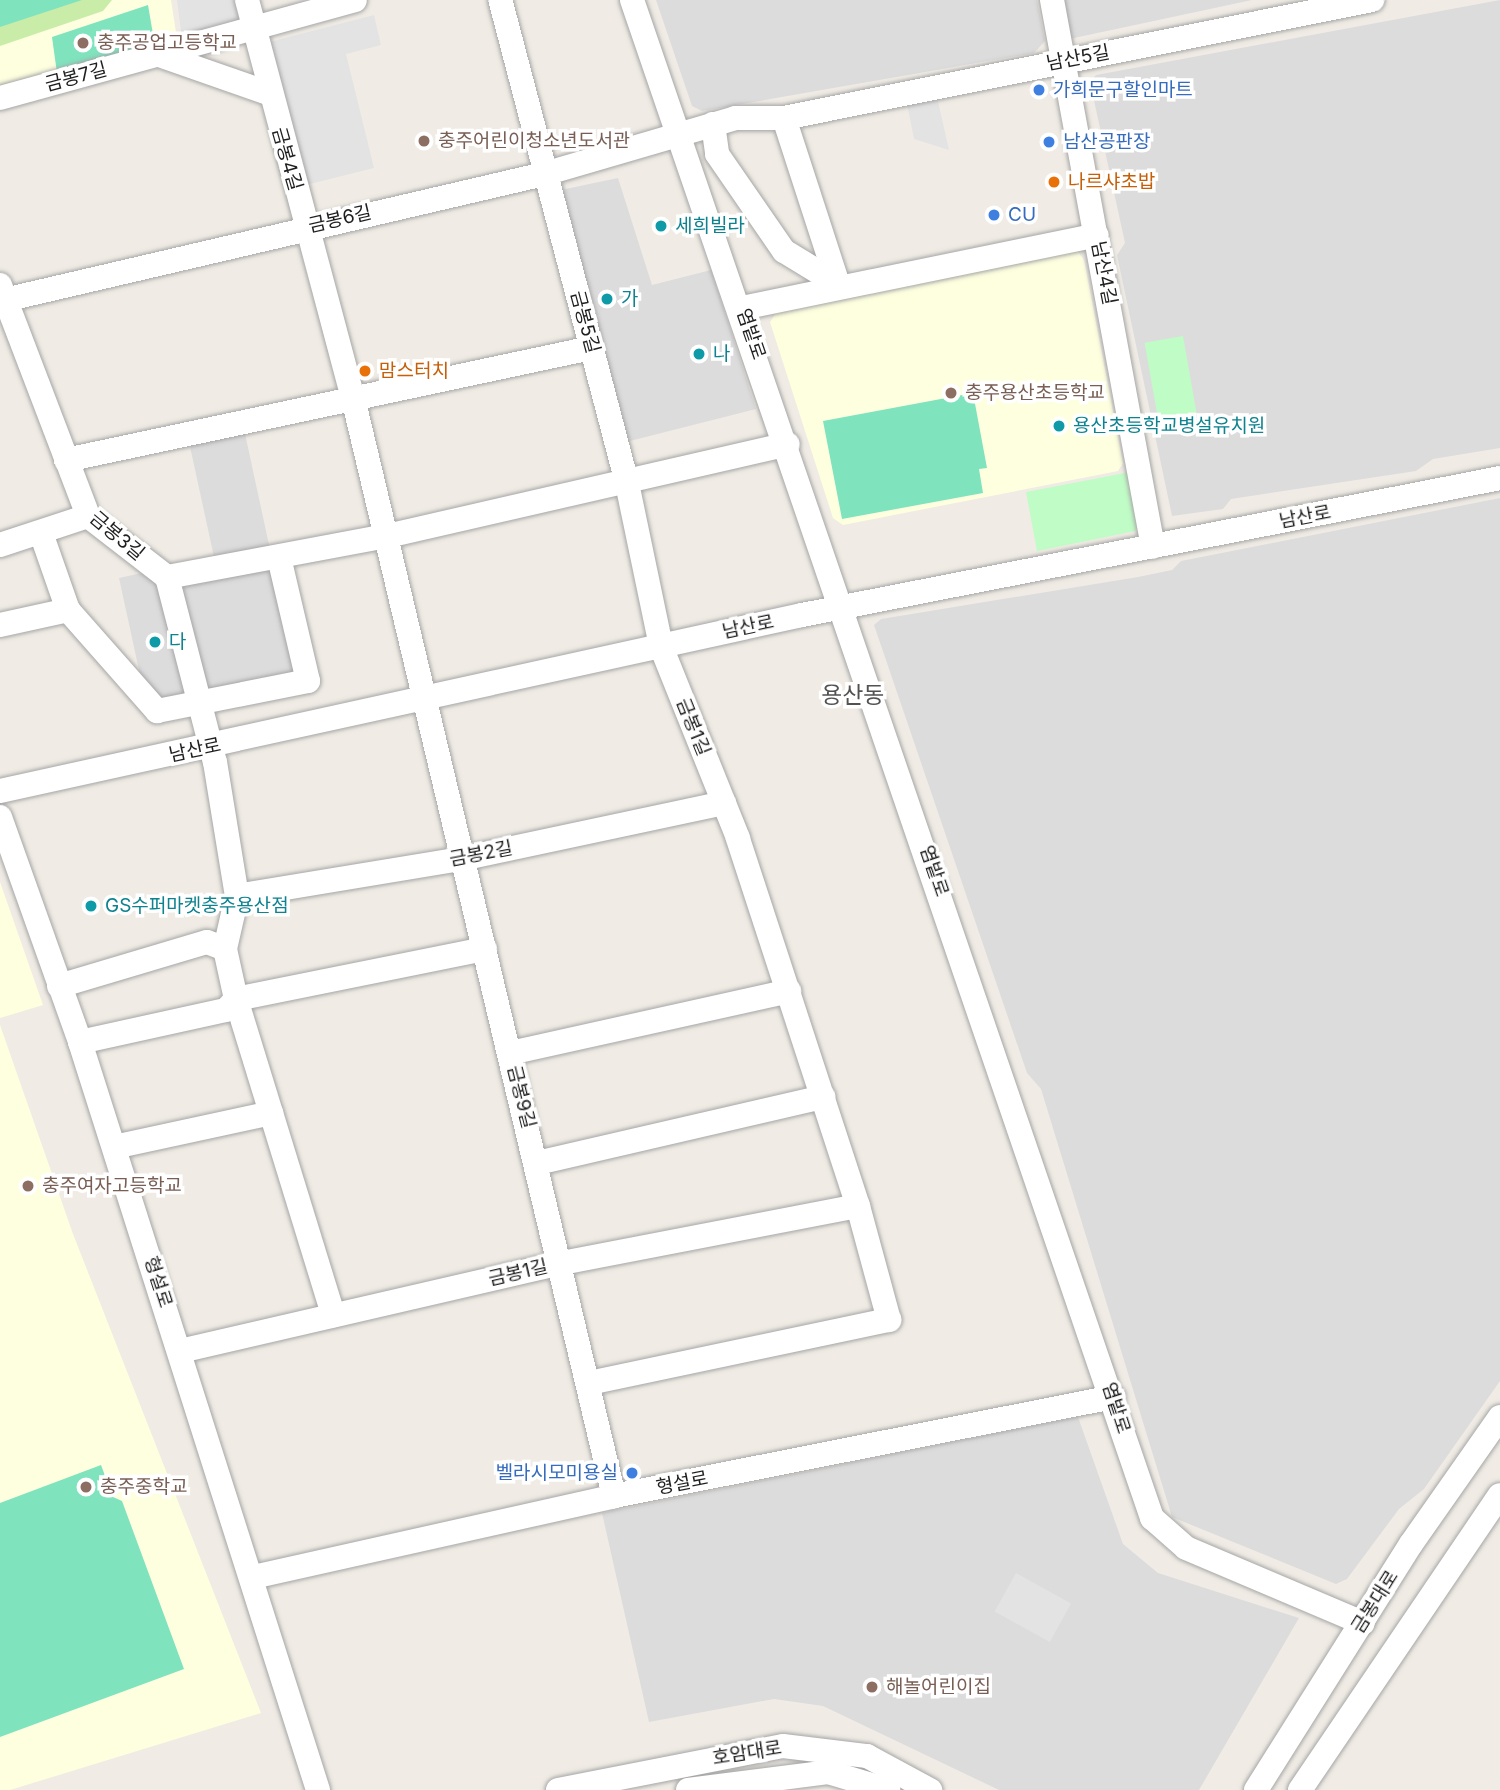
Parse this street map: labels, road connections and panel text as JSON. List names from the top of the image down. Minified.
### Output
{"streets":{"street":["남산5길","금봉7길","금봉4길","금봉6길","남산4길","금봉5길","염밭로","남산로","금봉3길","금봉1길","금봉2길","금봉9길","형설로","금봉대로","호암대로"]},"crossings":[["남산5길","금봉6길"],["남산5길","남산4길"],["남산5길","염밭로"],["금봉7길","금봉4길"],["금봉4길","금봉6길"],["금봉4길","남산로"],["금봉4길","금봉9길"],["금봉6길","금봉5길"],["금봉6길","염밭로"],["금봉6길","금봉3길"],["남산4길","남산로"],["금봉5길","남산로"],["금봉5길","금봉1길"],["염밭로","남산로"],["염밭로","형설로"],["염밭로","금봉대로"],["남산로","금봉1길"],["남산로","금봉9길"],["금봉1길","금봉2길"],["금봉1길","금봉9길"],["금봉1길","형설로"],["금봉2길","금봉9길"],["금봉9길","형설로"]],"districts":["용산동"],"places":["충주공업고등학교","가희문구할인마트","충주어린이청소년도서관","남산공판장","나르샤초밥","CU","세희빌라","가","나","맘스터치","충주용산초등학교","용산초등학교병설유치원","다","GS수퍼마켓충주용산점","충주여자고등학교","벨라시모미용실","충주중학교","해놀어린이집"]}
